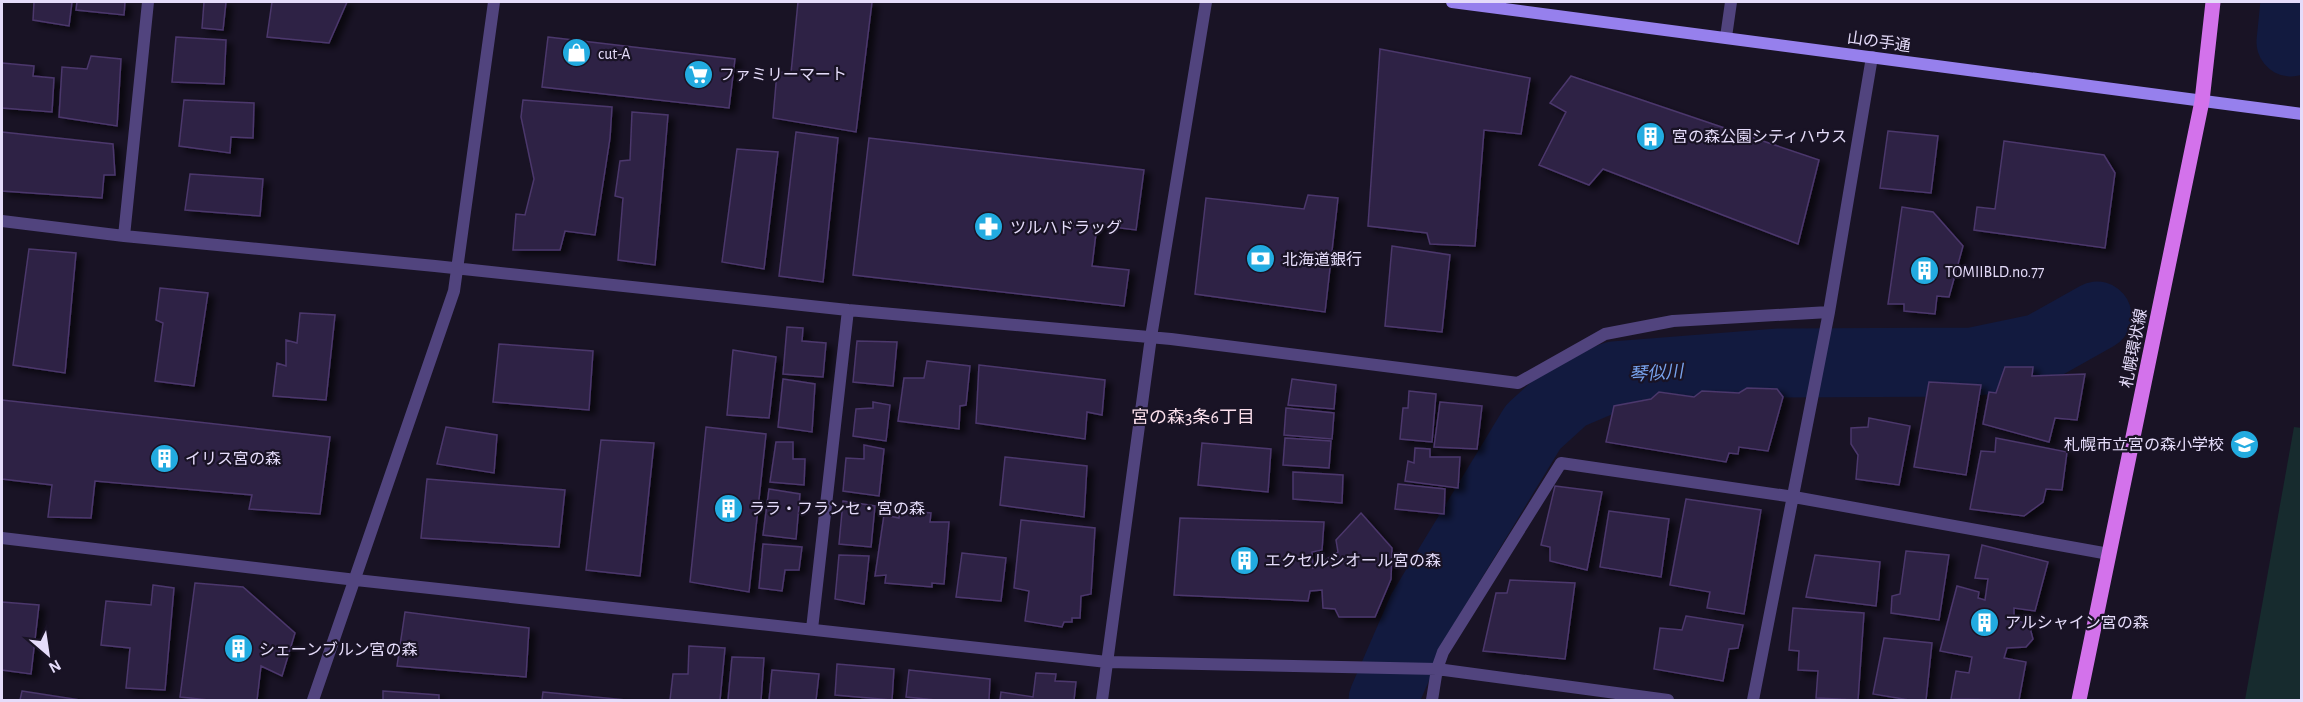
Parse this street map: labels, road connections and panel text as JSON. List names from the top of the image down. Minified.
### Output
{"streets":{"main road":["山の手通","札幌環状線"]},"crossings":[["山の手通","札幌環状線"]],"districts":["宮の森3条6丁目"],"water":["琴似川"],"places":{"shop":["cut-A"],"supermarket":["ファミリーマート"],"building":["宮の森公園シティハウス","TOMIIBLD.no.77","イリス宮の森","ララ・フランセ・宮の森","エクセルシオール宮の森","アルシャイン宮の森","シェーンブルン宮の森"],"pharmacy":["ツルハドラッグ"],"bank":["北海道銀行"],"school or university":["札幌市立宮の森小学校"]},"north":"bottom right"}
